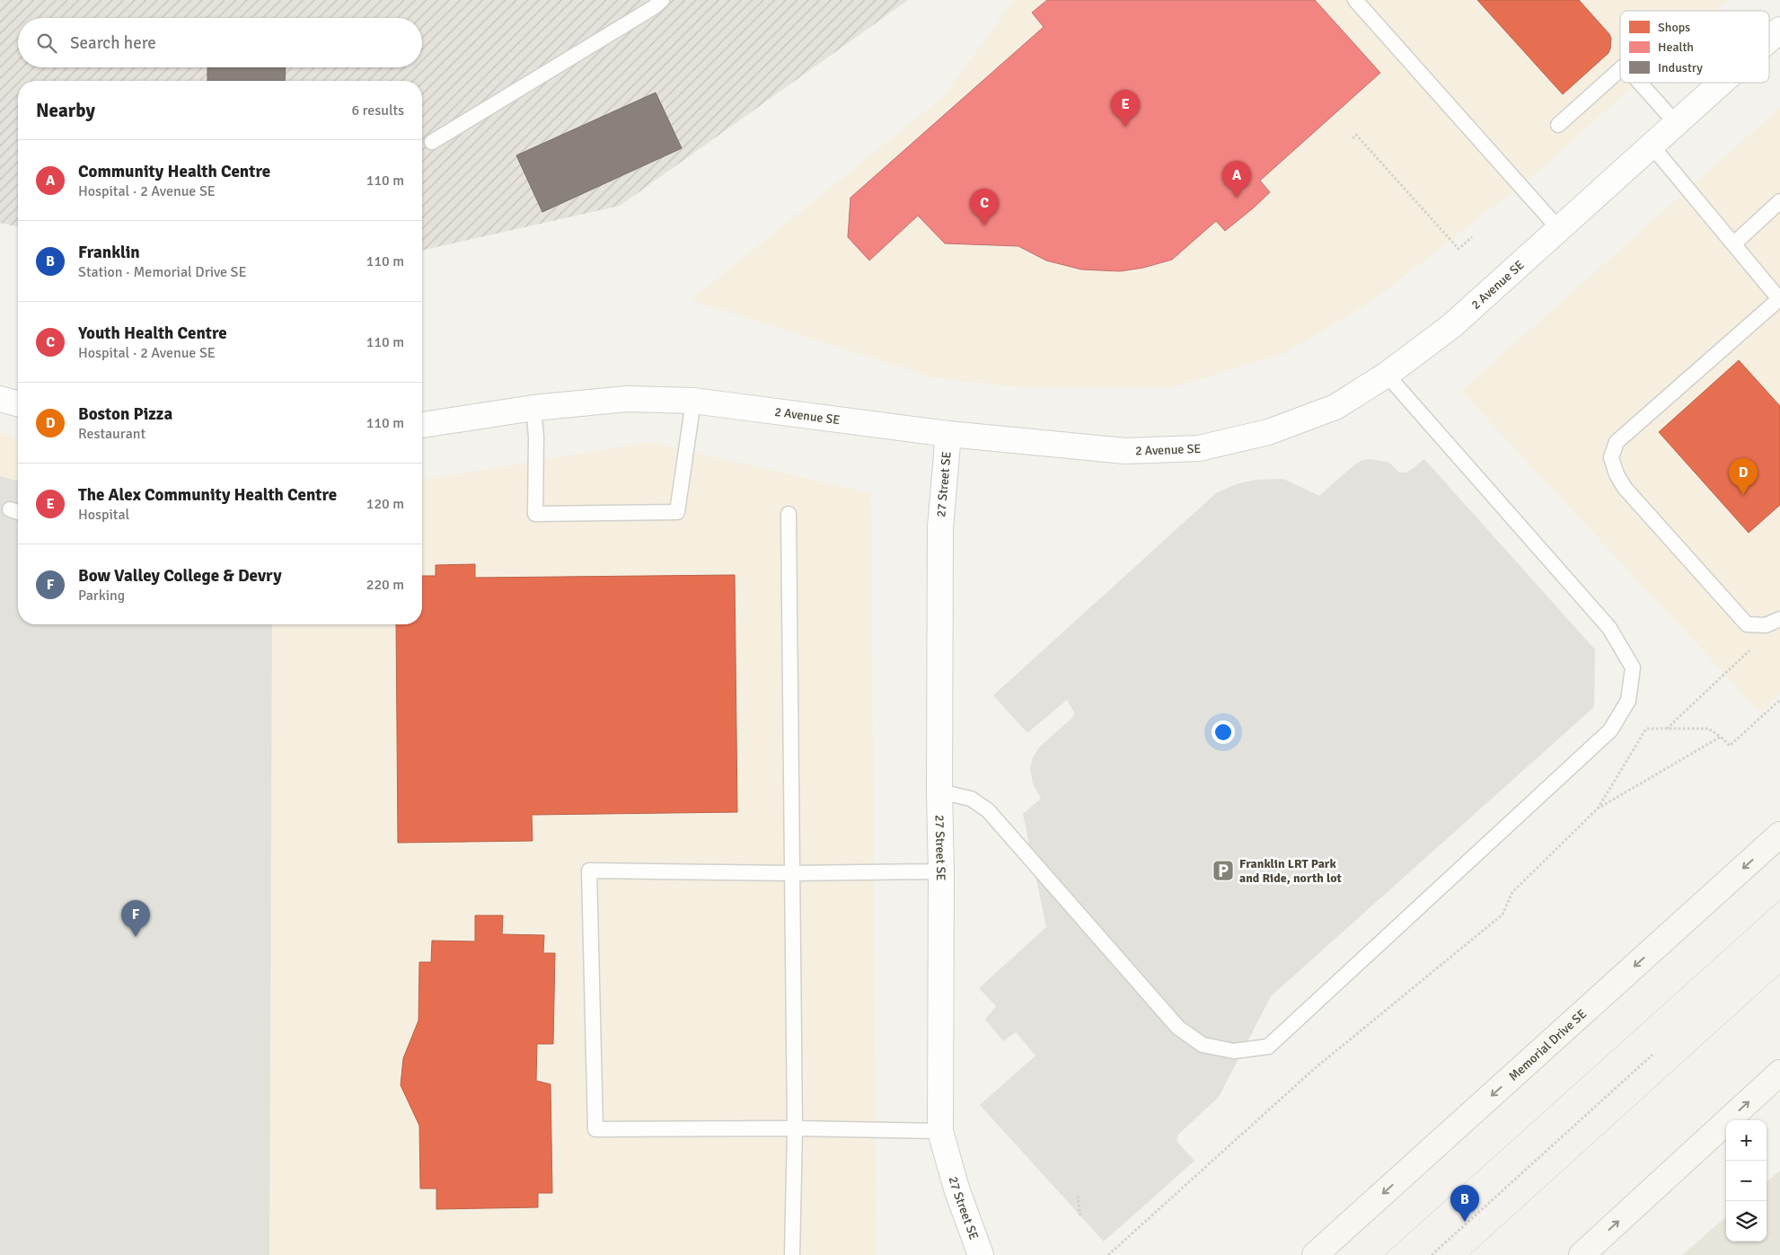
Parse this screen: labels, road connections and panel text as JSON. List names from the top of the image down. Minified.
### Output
{"streets":{"main road":["Memorial Drive SE"],"street":["2 Avenue SE","27 Street SE"]},"crossings":[["2 Avenue SE","27 Street SE"]],"places":{"parking":["Franklin LRT Park and Ride, north lot"]},"legend":["Shops","Health","Industry"],"page":{"search":"Search here","heading":["Nearby","6 results"],"pins":["E","A","C","D","F","B"],"list":[{"mark":"A","name":"Community Health Centre","note":"Hospital · 2 Avenue SE","value":"110 m"},{"mark":"B","name":"Franklin","note":"Station · Memorial Drive SE","value":"110 m"},{"mark":"C","name":"Youth Health Centre","note":"Hospital · 2 Avenue SE","value":"110 m"},{"mark":"D","name":"Boston Pizza","note":"Restaurant","value":"110 m"},{"mark":"E","name":"The Alex Community Health Centre","note":"Hospital","value":"120 m"},{"mark":"F","name":"Bow Valley College & Devry","note":"Parking","value":"220 m"}],"map_buttons":["+","−"]}}
